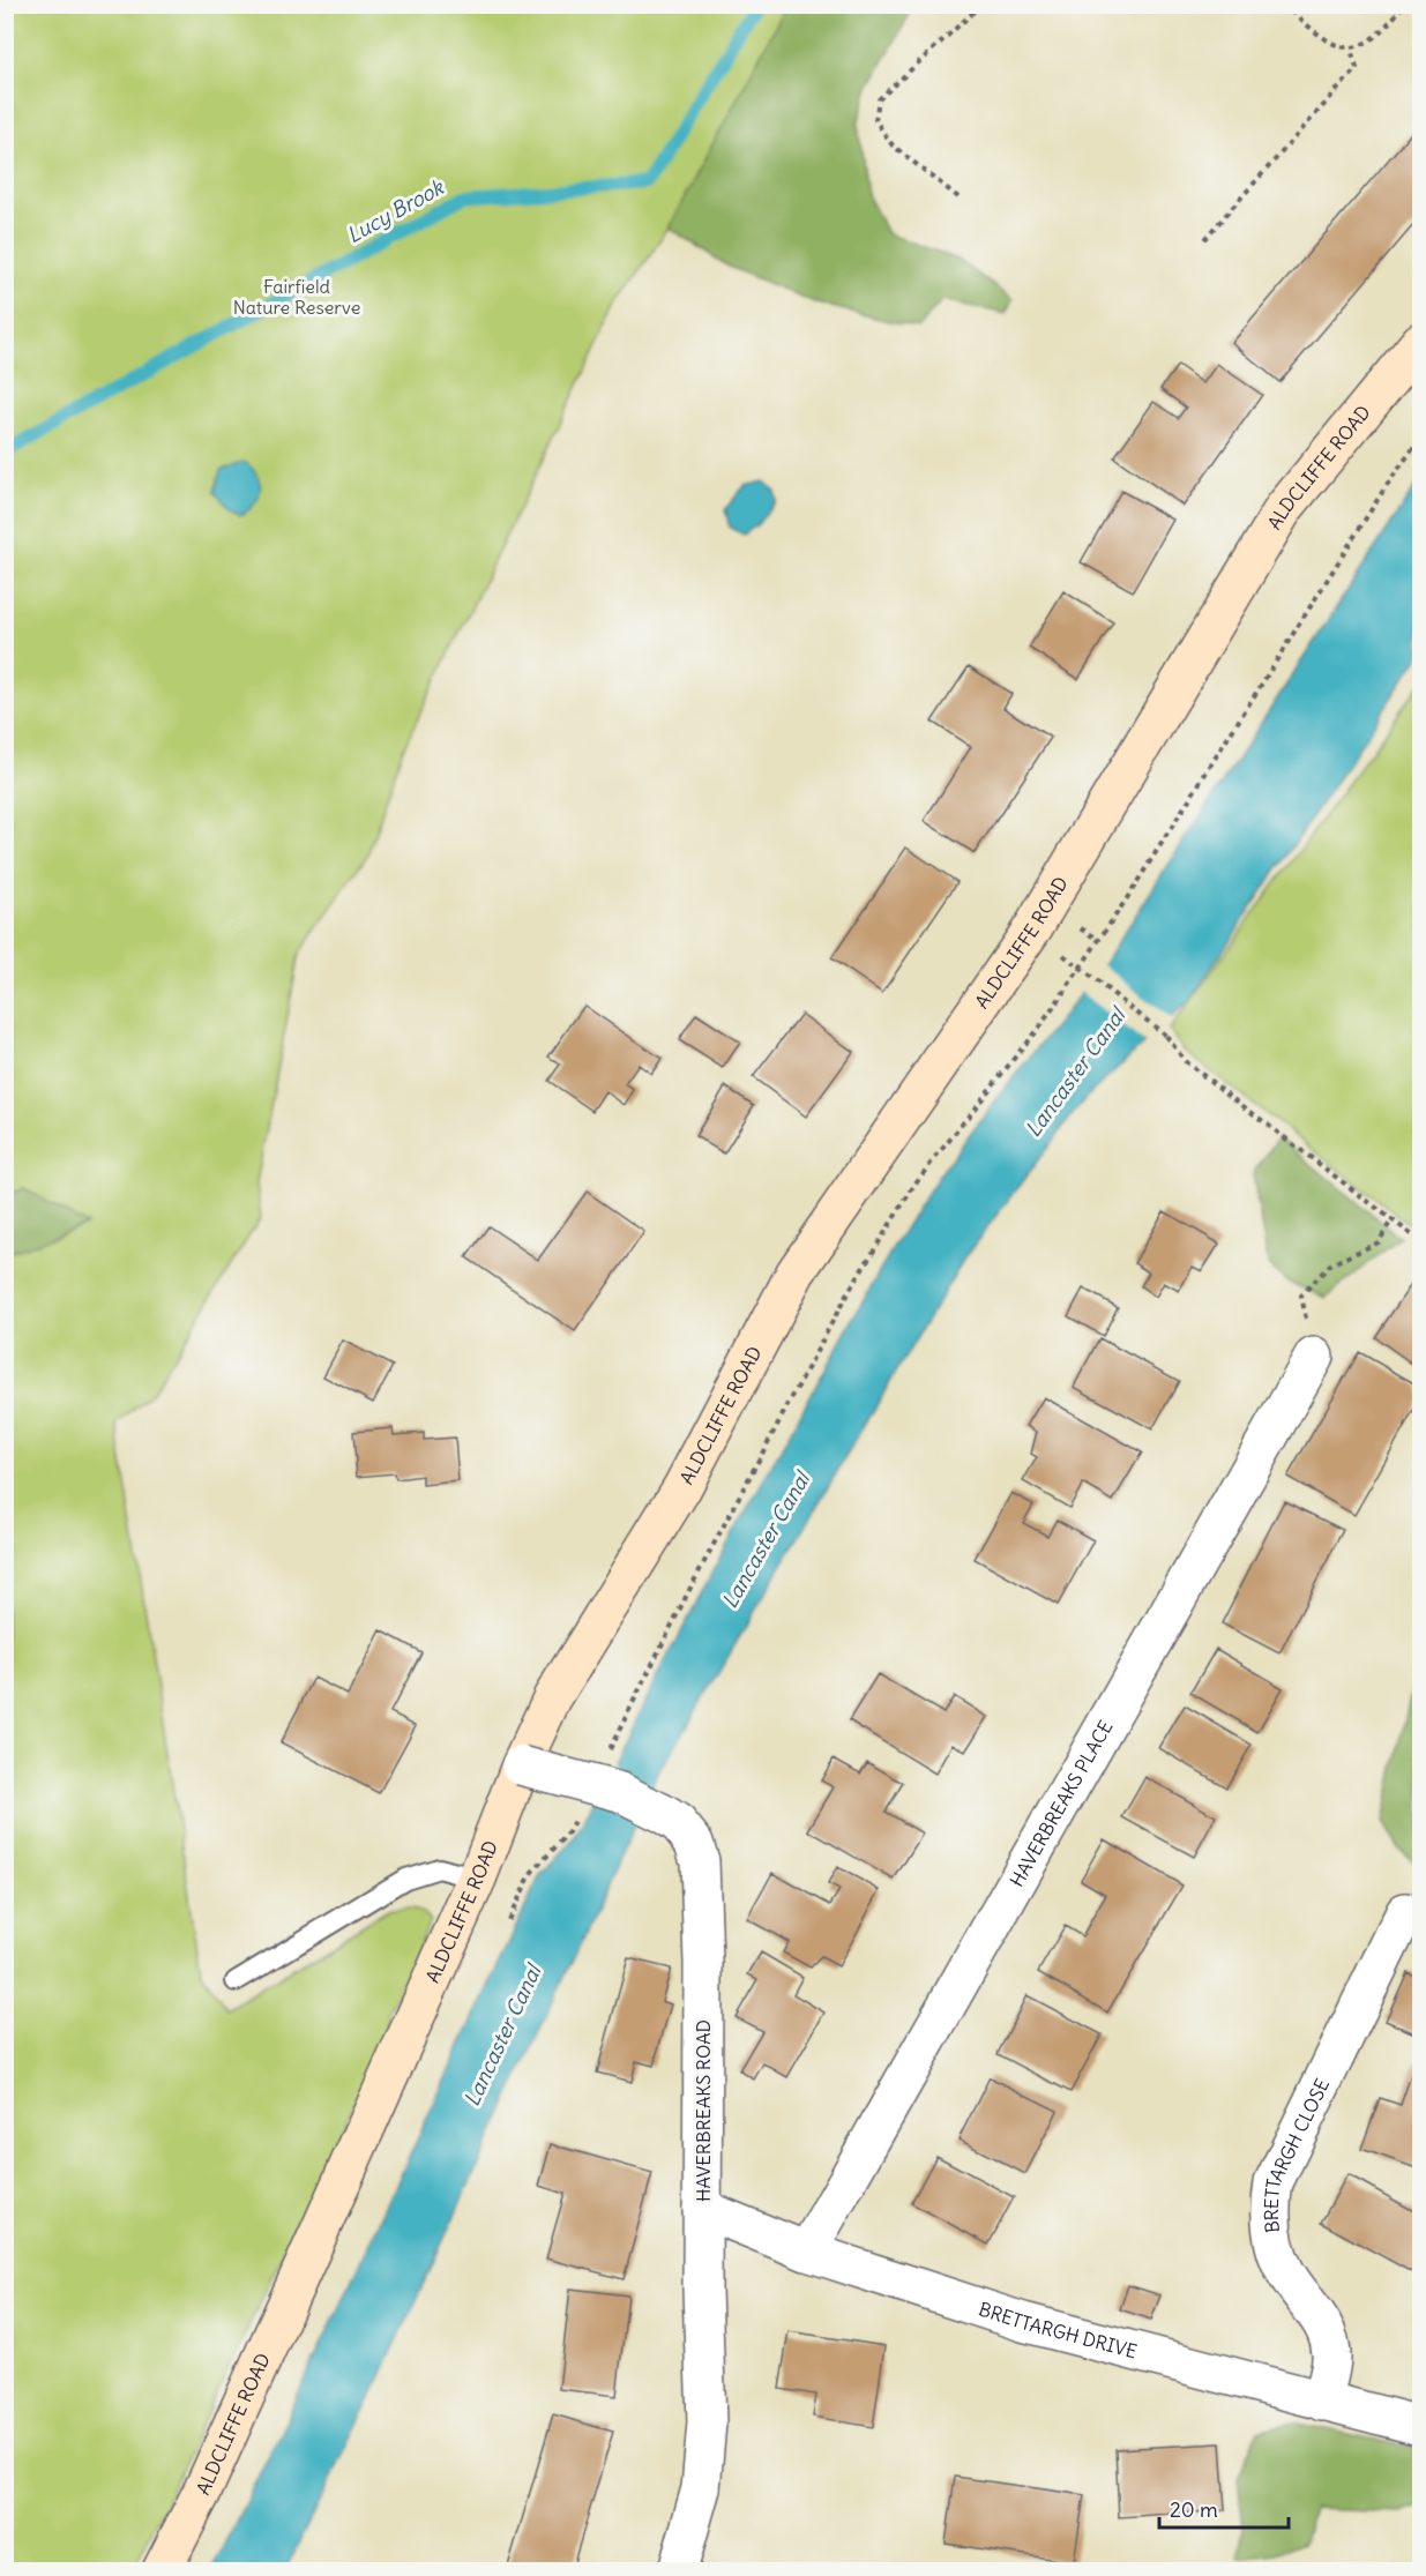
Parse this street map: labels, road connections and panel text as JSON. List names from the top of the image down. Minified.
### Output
{"streets":{"street":["ALDCLIFFE ROAD","HAVERBREAKS PLACE","HAVERBREAKS ROAD","BRETTARGH CLOSE","BRETTARGH DRIVE"]},"crossings":[["ALDCLIFFE ROAD","HAVERBREAKS ROAD"],["HAVERBREAKS PLACE","BRETTARGH DRIVE"],["HAVERBREAKS ROAD","BRETTARGH DRIVE"],["BRETTARGH CLOSE","BRETTARGH DRIVE"]],"water":["Lucy Brook","Lancaster Canal"],"parks":["Fairfield Nature Reserve"],"scale_bar":"20 m"}
